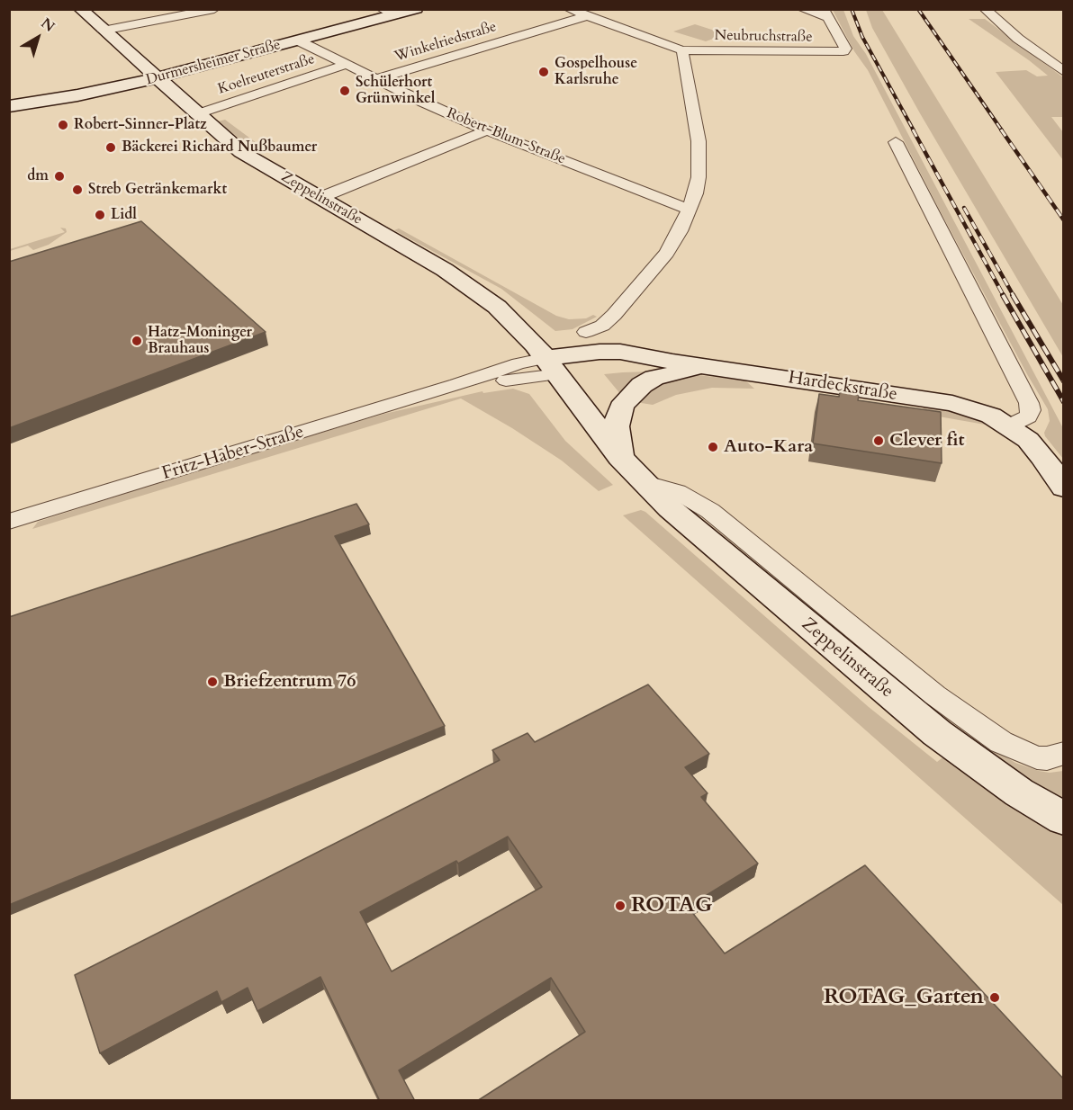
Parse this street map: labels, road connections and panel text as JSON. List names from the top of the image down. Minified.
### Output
{"streets":{"street":["Neubruchstraße","Winkelriedstraße","Durmersheimer Straße","Koelreuterstraße","Robert-Blum-Straße","Zeppelinstraße","Hardeckstraße","Fritz-Haber-Straße"]},"crossings":[["Neubruchstraße","Winkelriedstraße"],["Winkelriedstraße","Robert-Blum-Straße"],["Durmersheimer Straße","Robert-Blum-Straße"],["Durmersheimer Straße","Zeppelinstraße"],["Koelreuterstraße","Robert-Blum-Straße"],["Koelreuterstraße","Zeppelinstraße"],["Zeppelinstraße","Hardeckstraße"],["Zeppelinstraße","Fritz-Haber-Straße"],["Hardeckstraße","Fritz-Haber-Straße"]],"places":["Gospelhouse Karlsruhe","Schülerhort Grünwinkel","Robert-Sinner-Platz","Bäckerei Richard Nußbaumer","dm","Streb Getränkemarkt","Lidl","Hatz-Moninger Brauhaus","Clever fit","Auto-Kara","Briefzentrum 76","ROTAG","ROTAG_Garten"],"north":"top right"}
